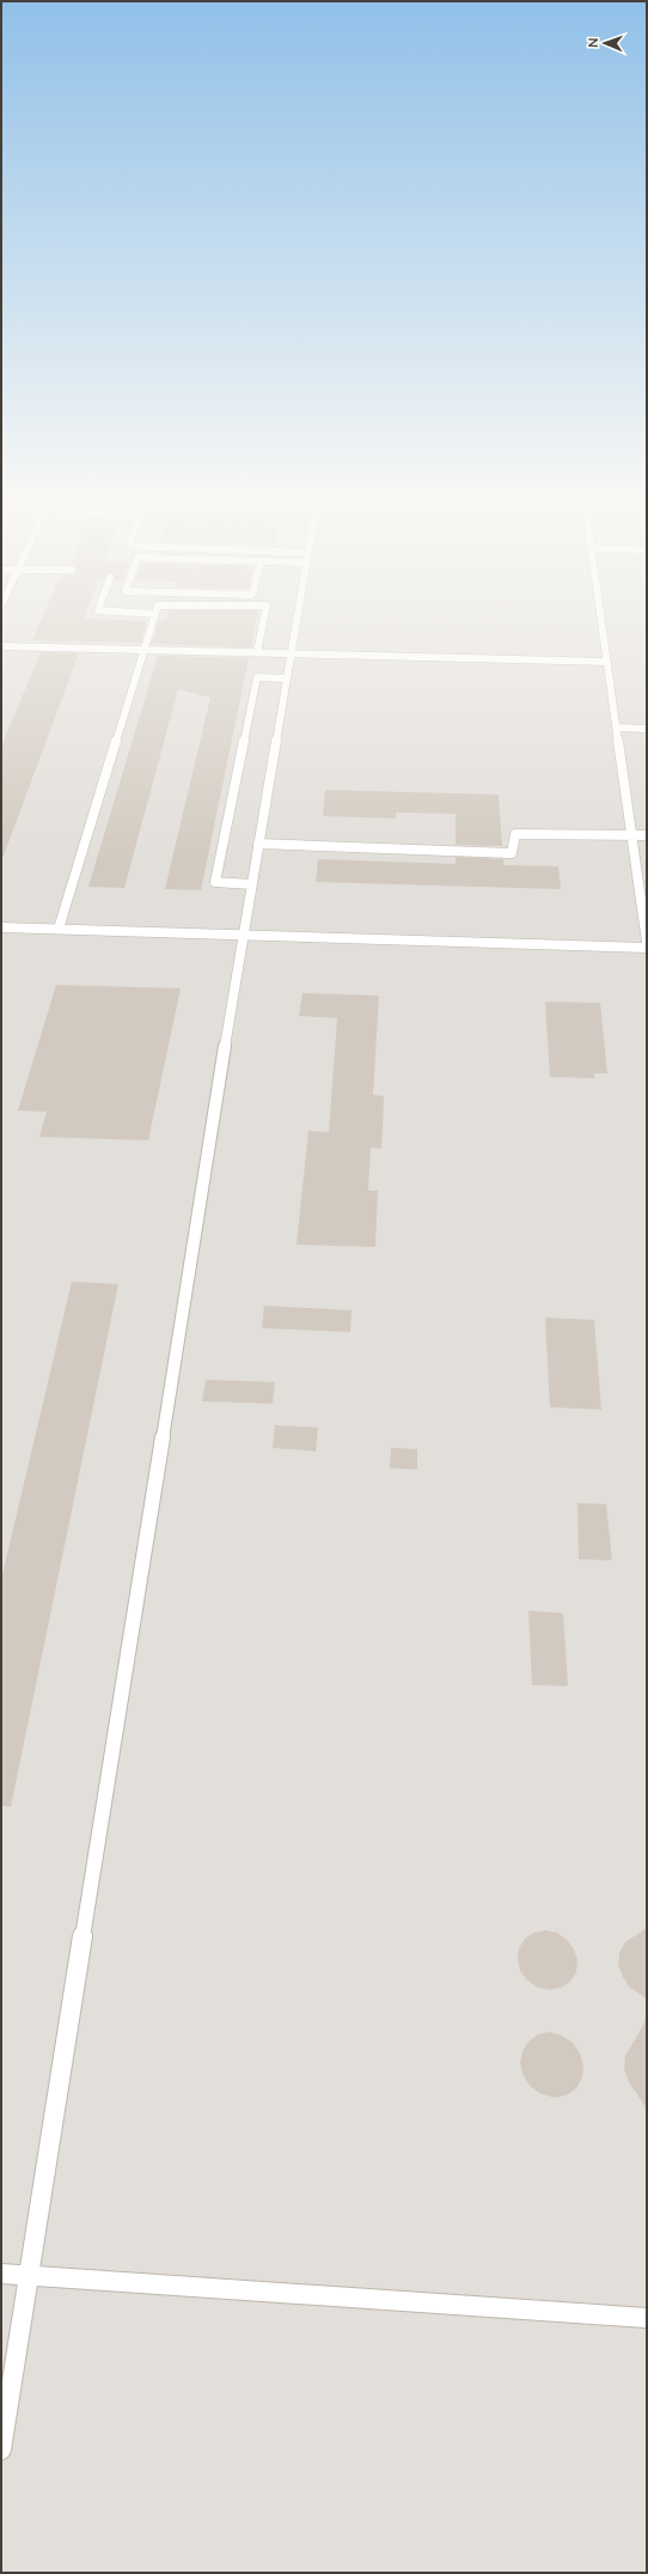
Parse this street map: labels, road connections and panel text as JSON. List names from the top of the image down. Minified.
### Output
{"north":"left"}
